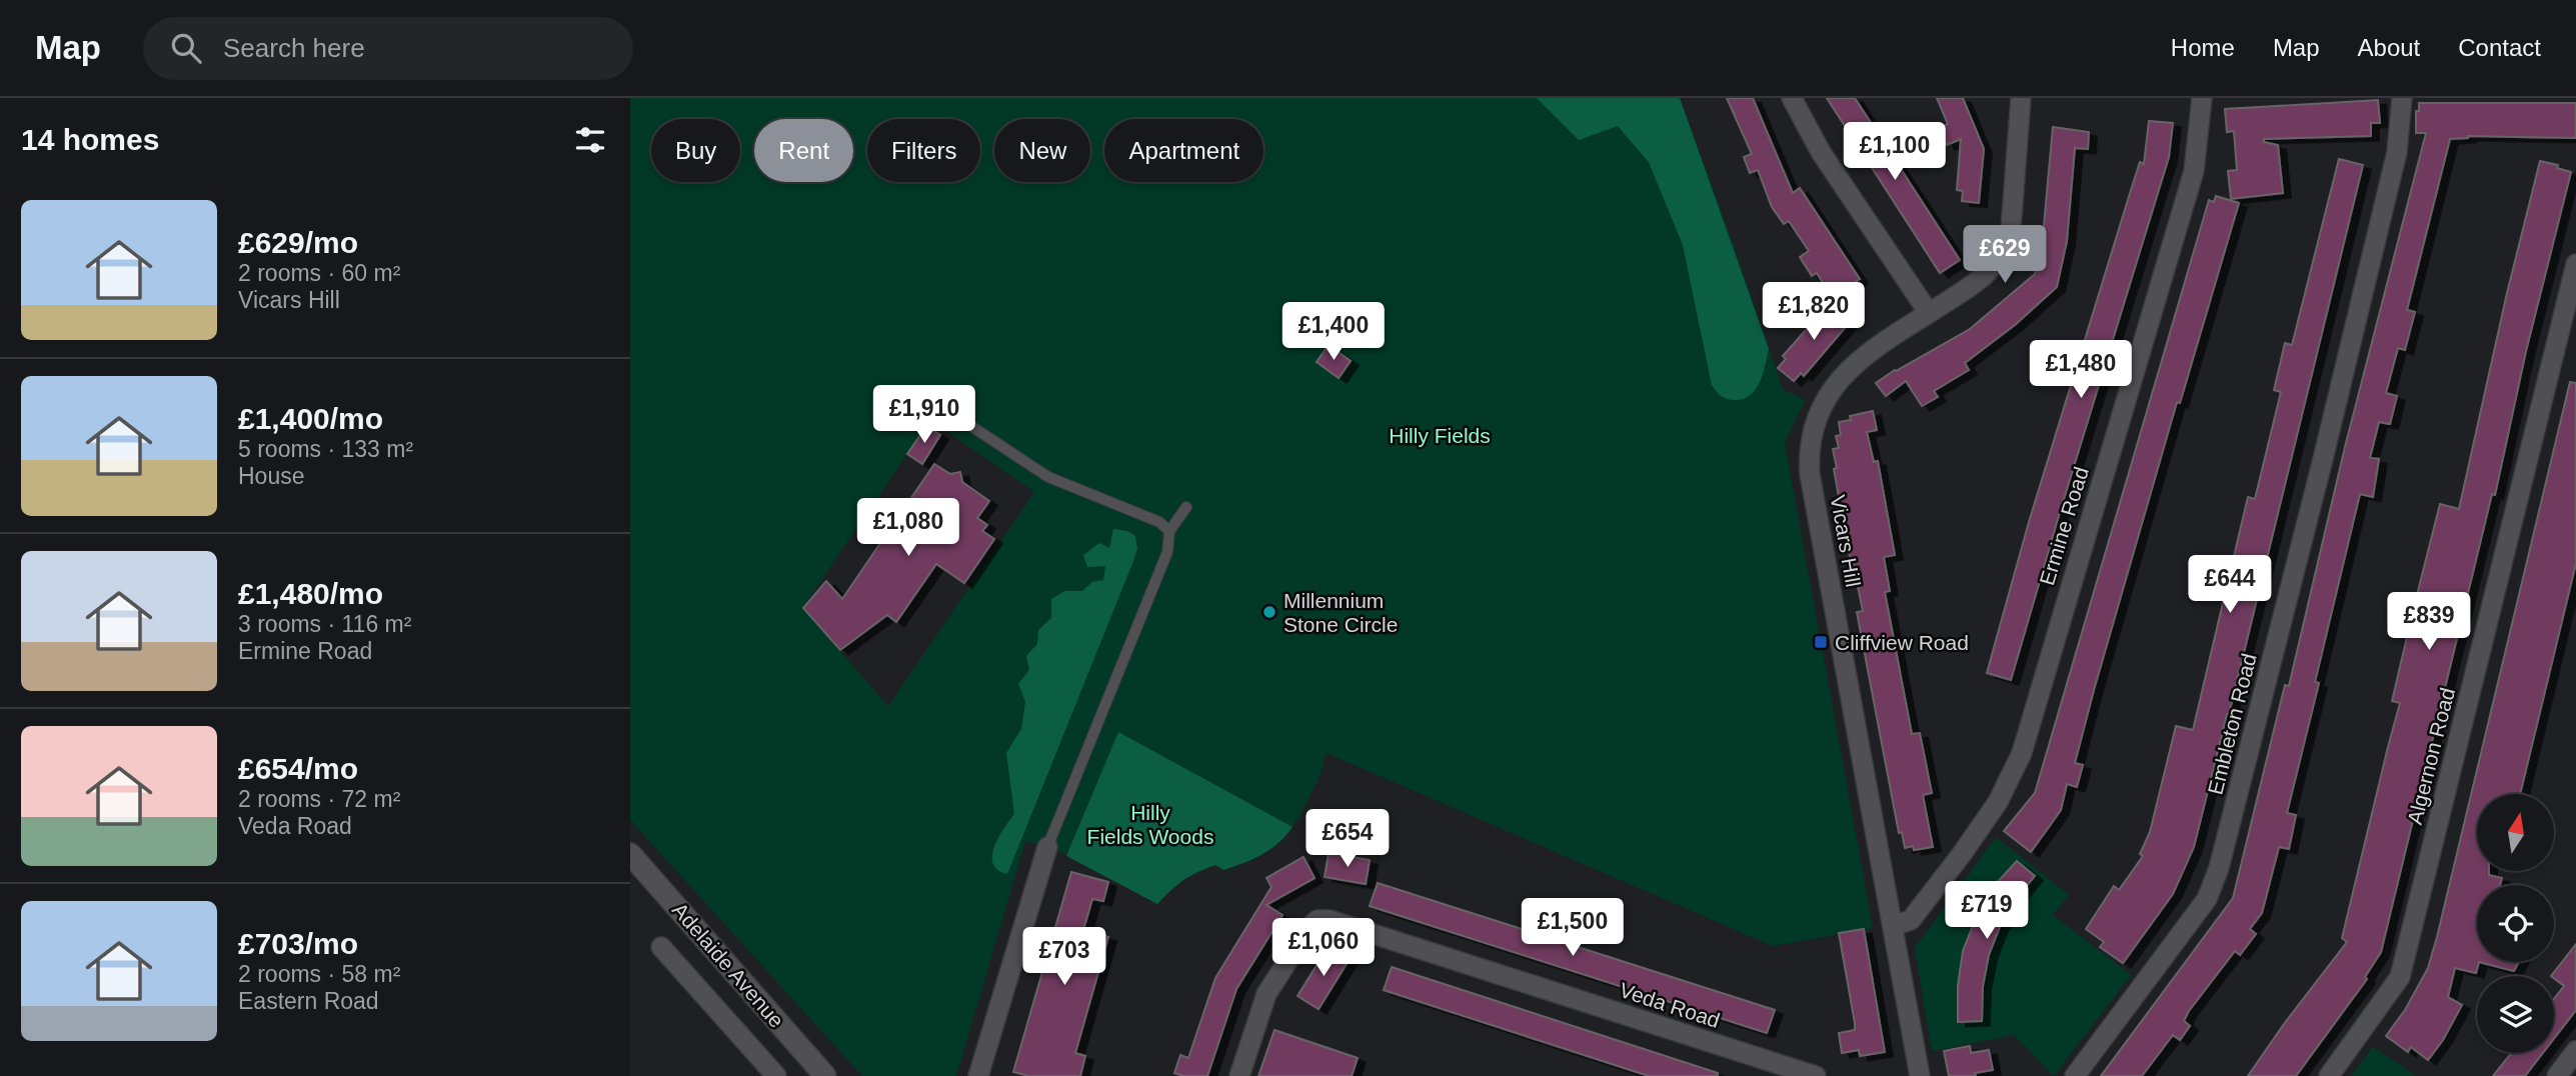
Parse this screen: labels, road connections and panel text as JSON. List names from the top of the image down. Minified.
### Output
{"streets":{"main road":["Adelaide Avenue"],"street":["Ermine Road","Vicars Hill","Embleton Road","Algernon Road","Veda Road"]},"crossings":[["Ermine Road","Vicars Hill"]],"parks":["Hilly Fields","Hilly Fields Woods"],"places":{"other":["Millennium Stone Circle"],"transit":["Cliffview Road"]},"north":"top","page":{"header":"Map","search":"Search here","nav":["Home","Map","About","Contact"],"heading":"14 homes","chip":["Buy","Rent","Filters","New","Apartment"],"price":["£1,100","£629","£1,820","£1,400","£1,480","£1,910","£1,080","£644","£839","£654","£719","£1,500","£1,060","£703"],"list":[{"name":"£629/mo","note":"2 rooms · 60 m² · Vicars Hill"},{"name":"£1,400/mo","note":"5 rooms · 133 m² · House"},{"name":"£1,480/mo","note":"3 rooms · 116 m² · Ermine Road"},{"name":"£654/mo","note":"2 rooms · 72 m² · Veda Road"},{"name":"£703/mo","note":"2 rooms · 58 m² · Eastern Road"}]}}
